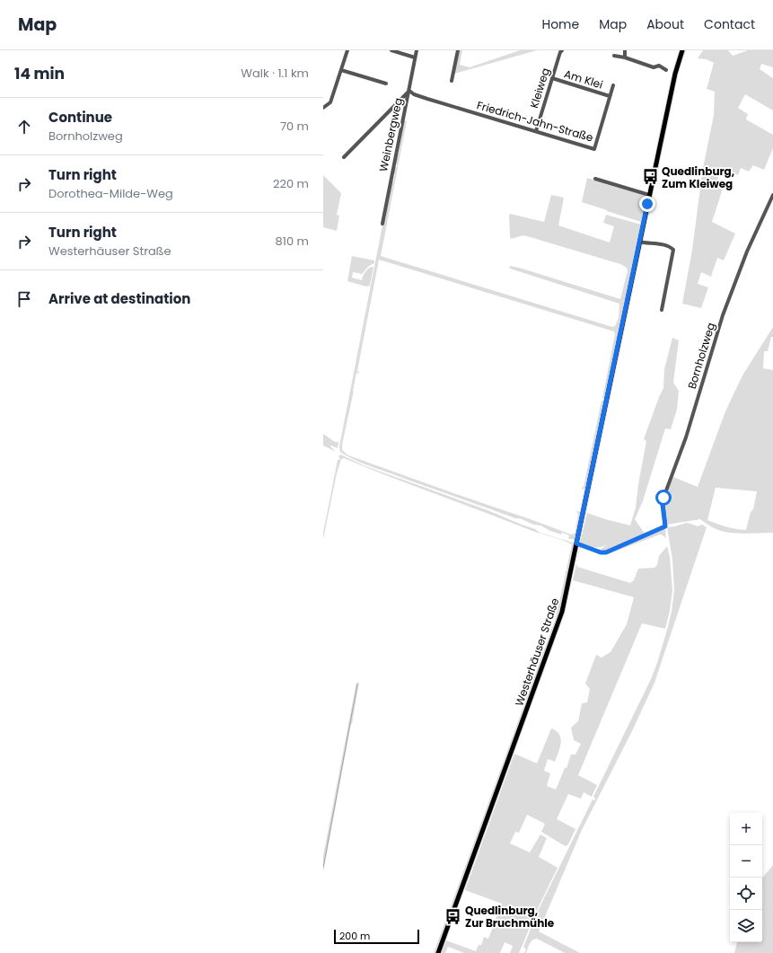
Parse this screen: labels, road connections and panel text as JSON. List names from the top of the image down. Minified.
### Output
{"streets":{"main road":["Westerhäuser Straße"],"street":["Am Klei","Kleiweg","Friedrich-Jahn-Straße","Weinbergweg","Bornholzweg"]},"crossings":[["Am Klei","Kleiweg"],["Am Klei","Friedrich-Jahn-Straße"],["Kleiweg","Friedrich-Jahn-Straße"],["Friedrich-Jahn-Straße","Weinbergweg"],["Bornholzweg","Westerhäuser Straße"]],"places":{"bus stop":["Quedlinburg, Zum Kleiweg","Quedlinburg, Zur Bruchmühle"]},"scale_bar":"200 m","page":{"header":"Map","nav":["Home","Map","About","Contact"],"heading":["14 min","Walk · 1.1 km"],"list":[["Continue","Bornholzweg","70 m"],["Turn right","Dorothea-Milde-Weg","220 m"],["Turn right","Westerhäuser Straße","810 m"],"Arrive at destination"],"map_buttons":["+","−"],"scale":"200 m"}}
